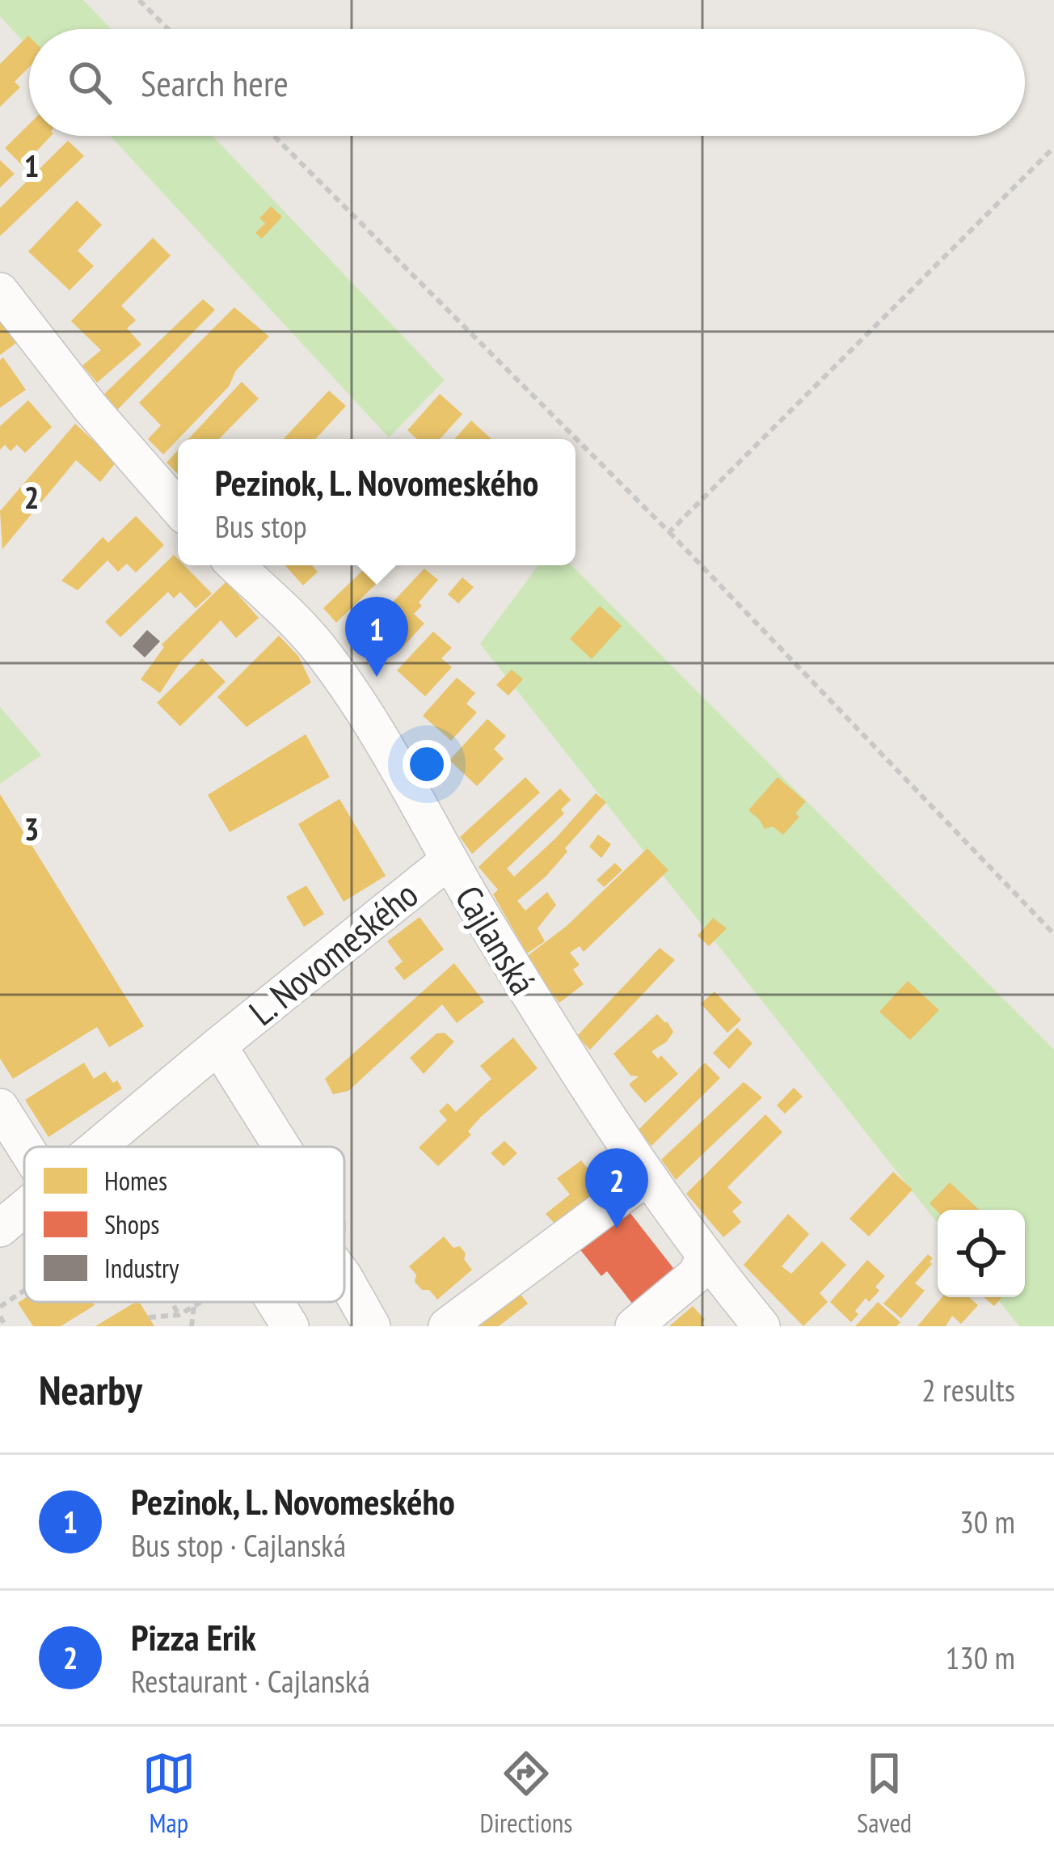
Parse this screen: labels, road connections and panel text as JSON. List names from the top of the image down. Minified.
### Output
{"streets":{"street":["Cajlanská","L. Novomeského"]},"crossings":[["Cajlanská","L. Novomeského"]],"legend":["Homes","Shops","Industry"],"page":{"search":"Search here","popup":["Pezinok, L. Novomeského","Bus stop"],"pins":["1","2"],"heading":["Nearby","2 results"],"list":[{"mark":"1","name":"Pezinok, L. Novomeského","note":"Bus stop · Cajlanská","value":"30 m"},{"mark":"2","name":"Pizza Erik","note":"Restaurant · Cajlanská","value":"130 m"}],"nav":["Map","Directions","Saved"]},"grid":{"rows":["1","2","3"]}}
